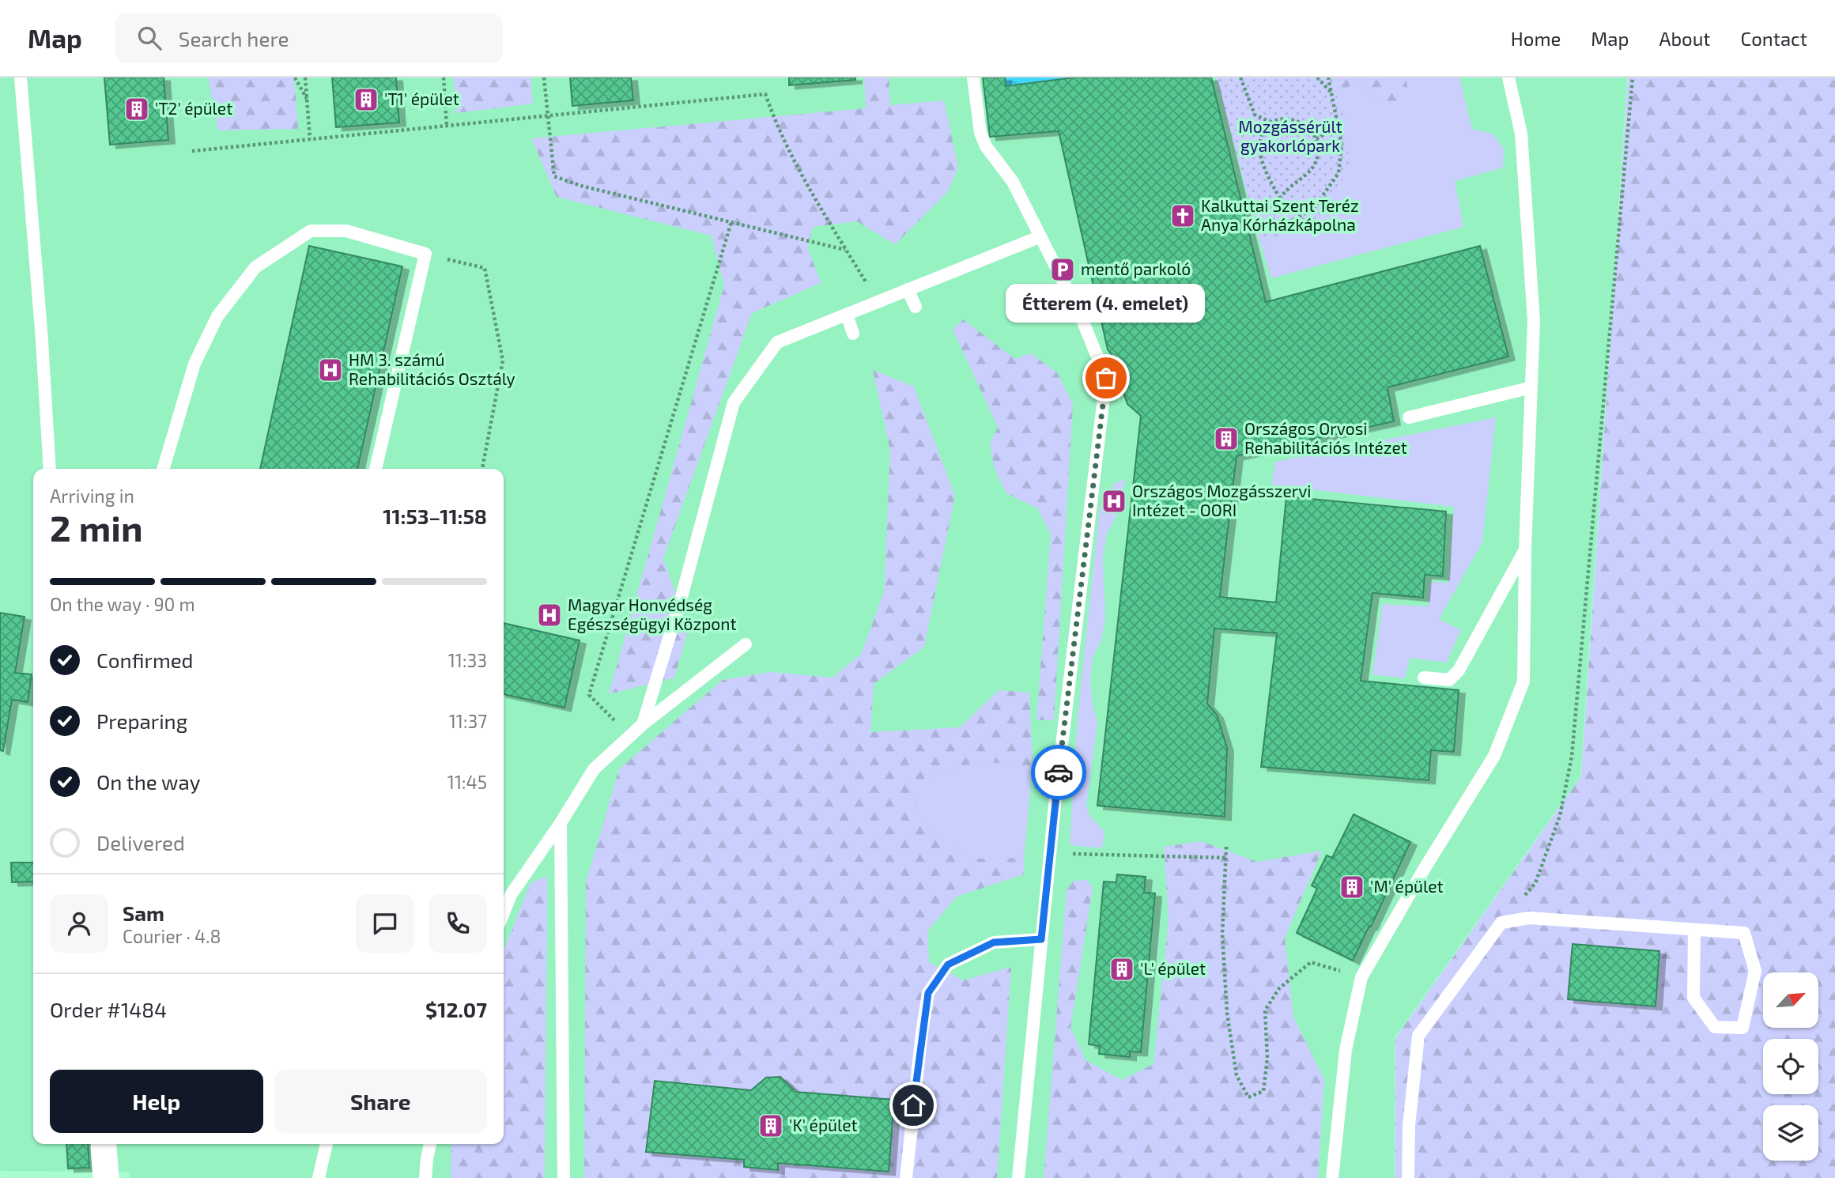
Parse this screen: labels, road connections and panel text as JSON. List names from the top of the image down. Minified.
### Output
{"parks":["Mozgássérült gyakorlópark"],"places":{"building":["'T1' épület","'T2' épület","Országos Orvosi Rehabilitációs Intézet","'M' épület","'L' épület","'K' épület"],"church":["Kalkuttai Szent Teréz Anya Kórházkápolna"],"parking":["mentő parkoló"],"hospital":["HM 3. számú Rehabilitációs Osztály","Országos Mozgásszervi Intézet - OORI","Magyar Honvédség Egészségügyi Központ"],"other":["Étterem (4. emelet)"]},"north":"top right","page":{"header":"Map","search":"Search here","nav":["Home","Map","About","Contact"],"bubble":"Étterem (4. emelet)","heading":["2 min","Arriving in","11:53–11:58"],"panel":["Sam","Courier · 4.8","Order #1484","$12.07"],"bar":"On the way · 90 m","list":[["Confirmed","11:33"],["Preparing","11:37"],["On the way","11:45"],"Delivered"],"buttons":["Help","Share"]}}
